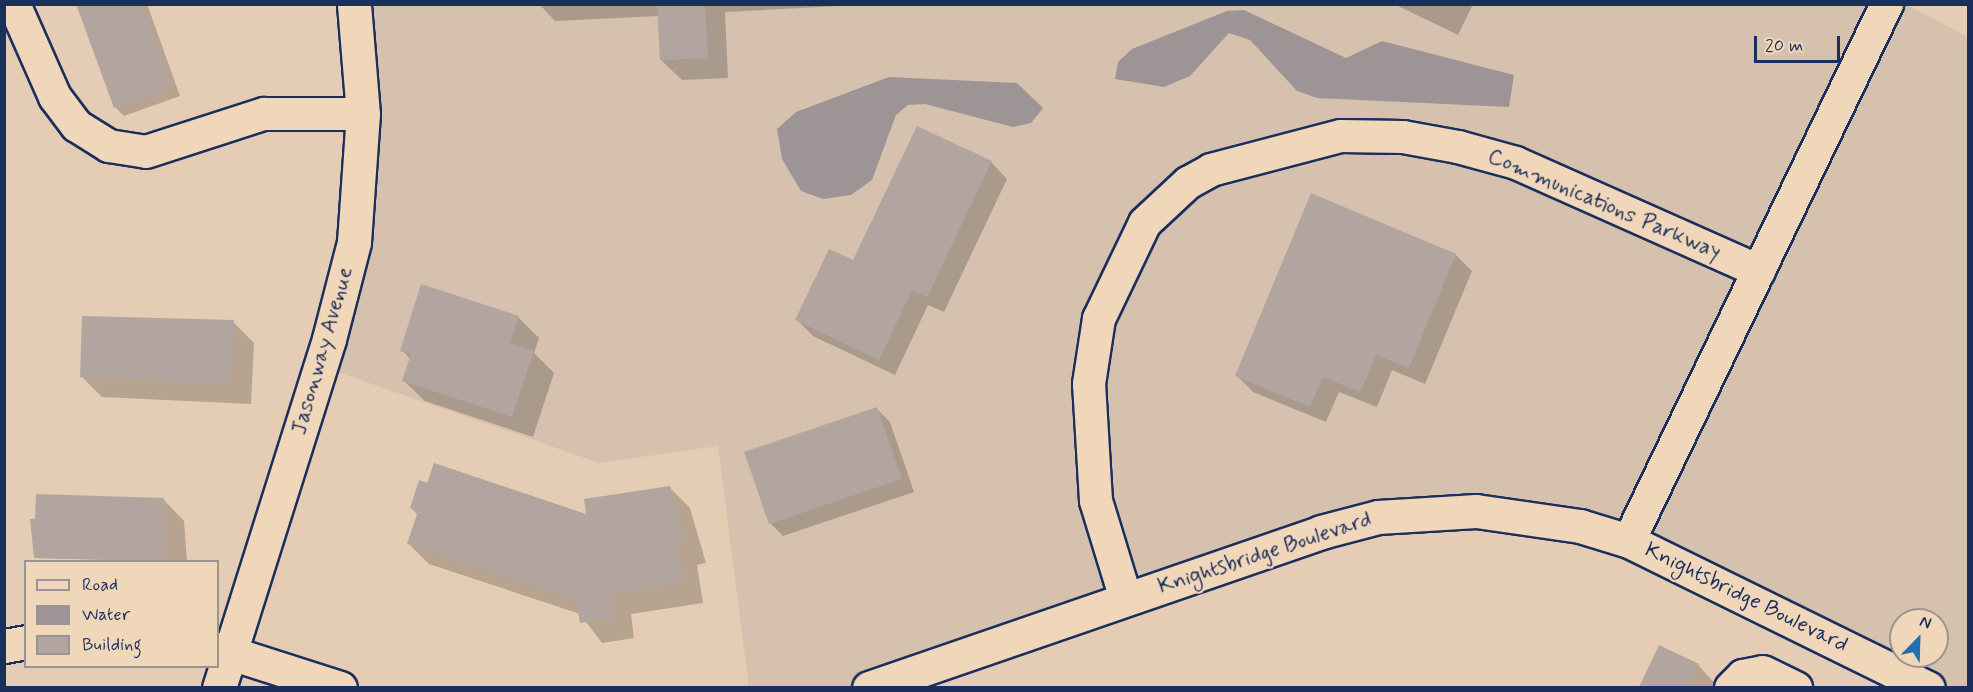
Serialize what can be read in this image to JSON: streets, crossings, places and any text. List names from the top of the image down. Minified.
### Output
{"streets":{"street":["Communications Parkway","Jasonway Avenue","Knightsbridge Boulevard"]},"crossings":[["Communications Parkway","Knightsbridge Boulevard"]],"legend":["Road","Water","Building"],"scale_bar":"20 m","north":"top right"}
